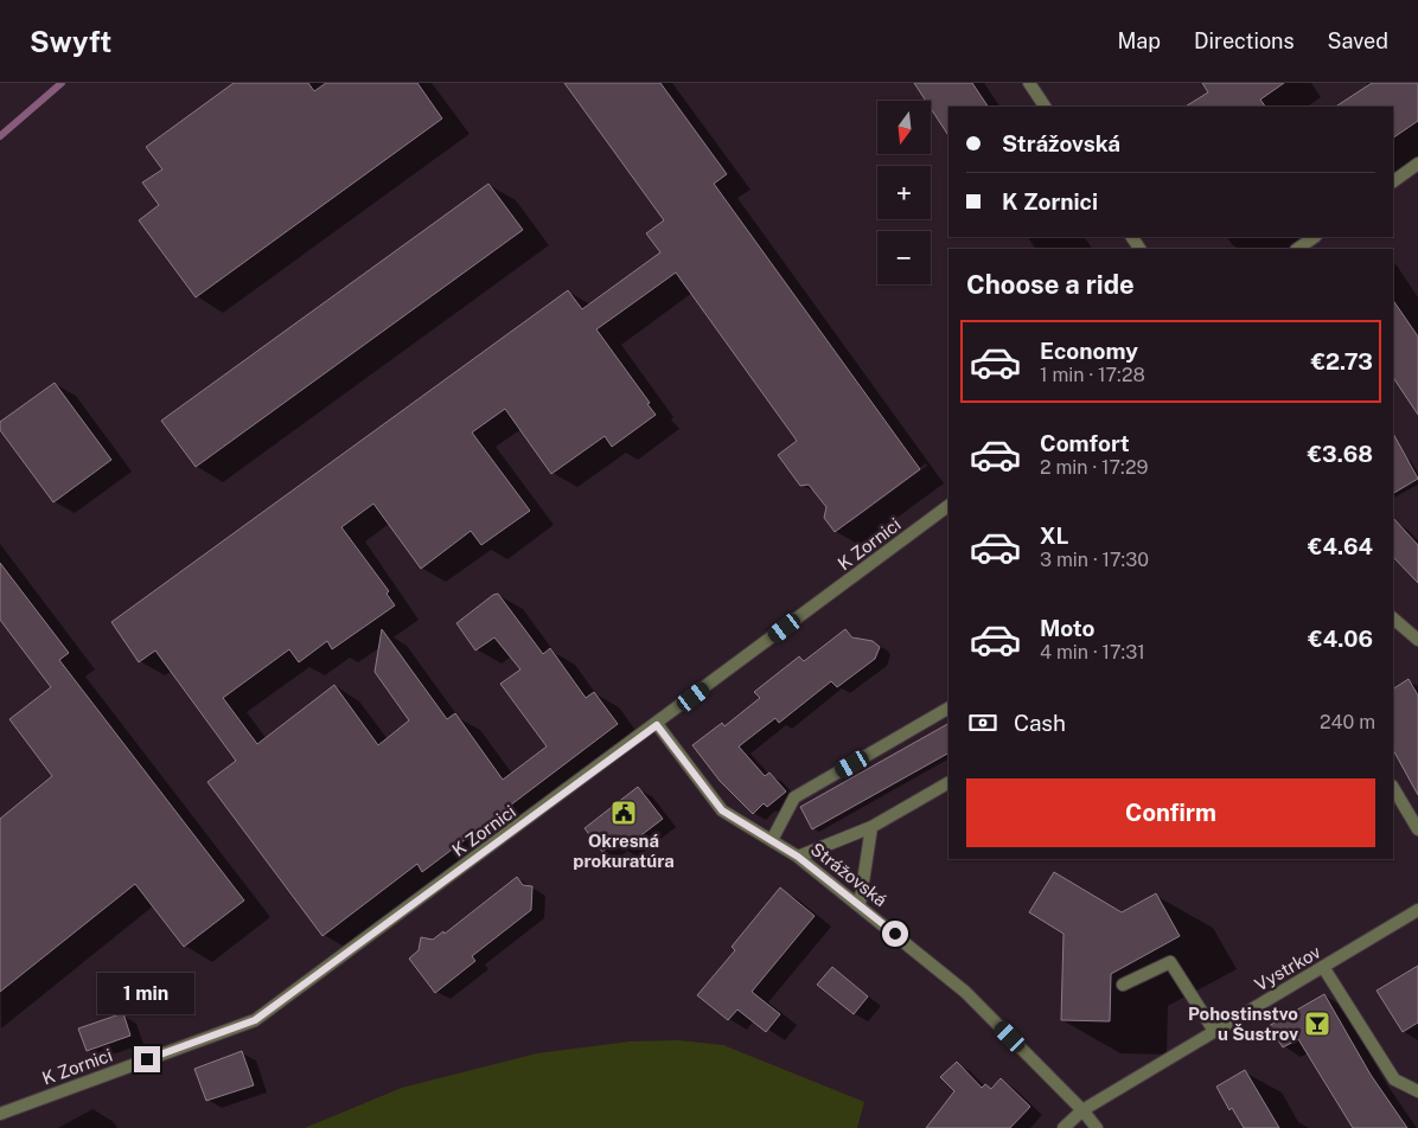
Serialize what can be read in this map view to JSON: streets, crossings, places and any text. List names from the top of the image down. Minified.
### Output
{"streets":{"street":["K Zornici","Strážovská","Vystrkov"]},"crossings":[["K Zornici","Strážovská"],["Strážovská","Vystrkov"]],"places":{"public building":["Okresná prokuratúra"],"bar":["Pohostinstvo u Šustrov"]},"north":"bottom","page":{"header":"Swyft","nav":["Map","Directions","Saved"],"map_buttons":["+","−"],"banner":["Strážovská","K Zornici"],"heading":"Choose a ride","list":[{"name":"Economy","note":"1 min · 17:28","value":"€2.73"},{"name":"Comfort","note":"2 min · 17:29","value":"€3.68"},{"name":"XL","note":"3 min · 17:30","value":"€4.64"},{"name":"Moto","note":"4 min · 17:31","value":"€4.06"}],"pay":["Cash","240 m"],"buttons":"Confirm","bubble":"1 min"}}
